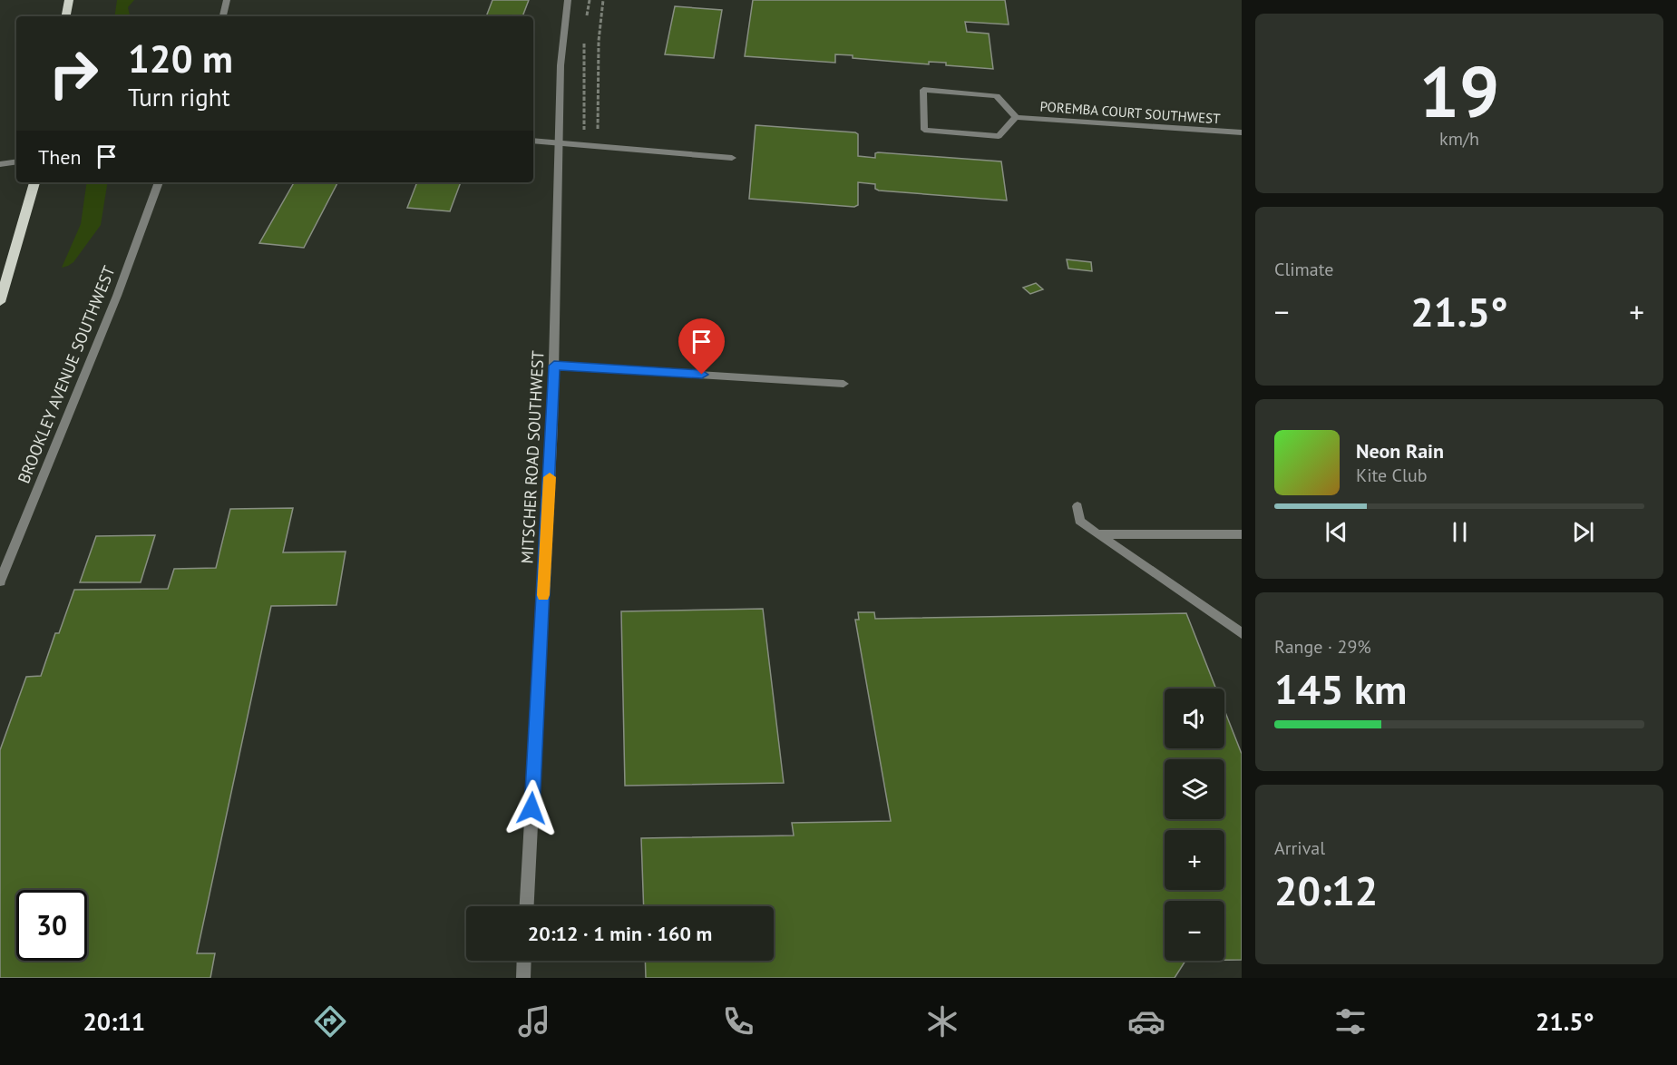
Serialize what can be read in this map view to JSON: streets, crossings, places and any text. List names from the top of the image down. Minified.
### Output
{"streets":{"street":["POREMBA COURT SOUTHWEST","BROOKLEY AVENUE SOUTHWEST","MITSCHER ROAD SOUTHWEST"]},"page":{"tile":[["19","km/h"],"Climate",["Range · 29%","145 km"],["Arrival","20:12"]],"turn":["120 m","Turn right"],"then":"Then","heat":["−","21.5°","+"],"song":["Neon Rain","Kite Club"],"map_buttons":["+","−"],"limit":"30","trip":"20:12 · 1 min · 160 m","tabs":["20:11","21.5°"]}}
